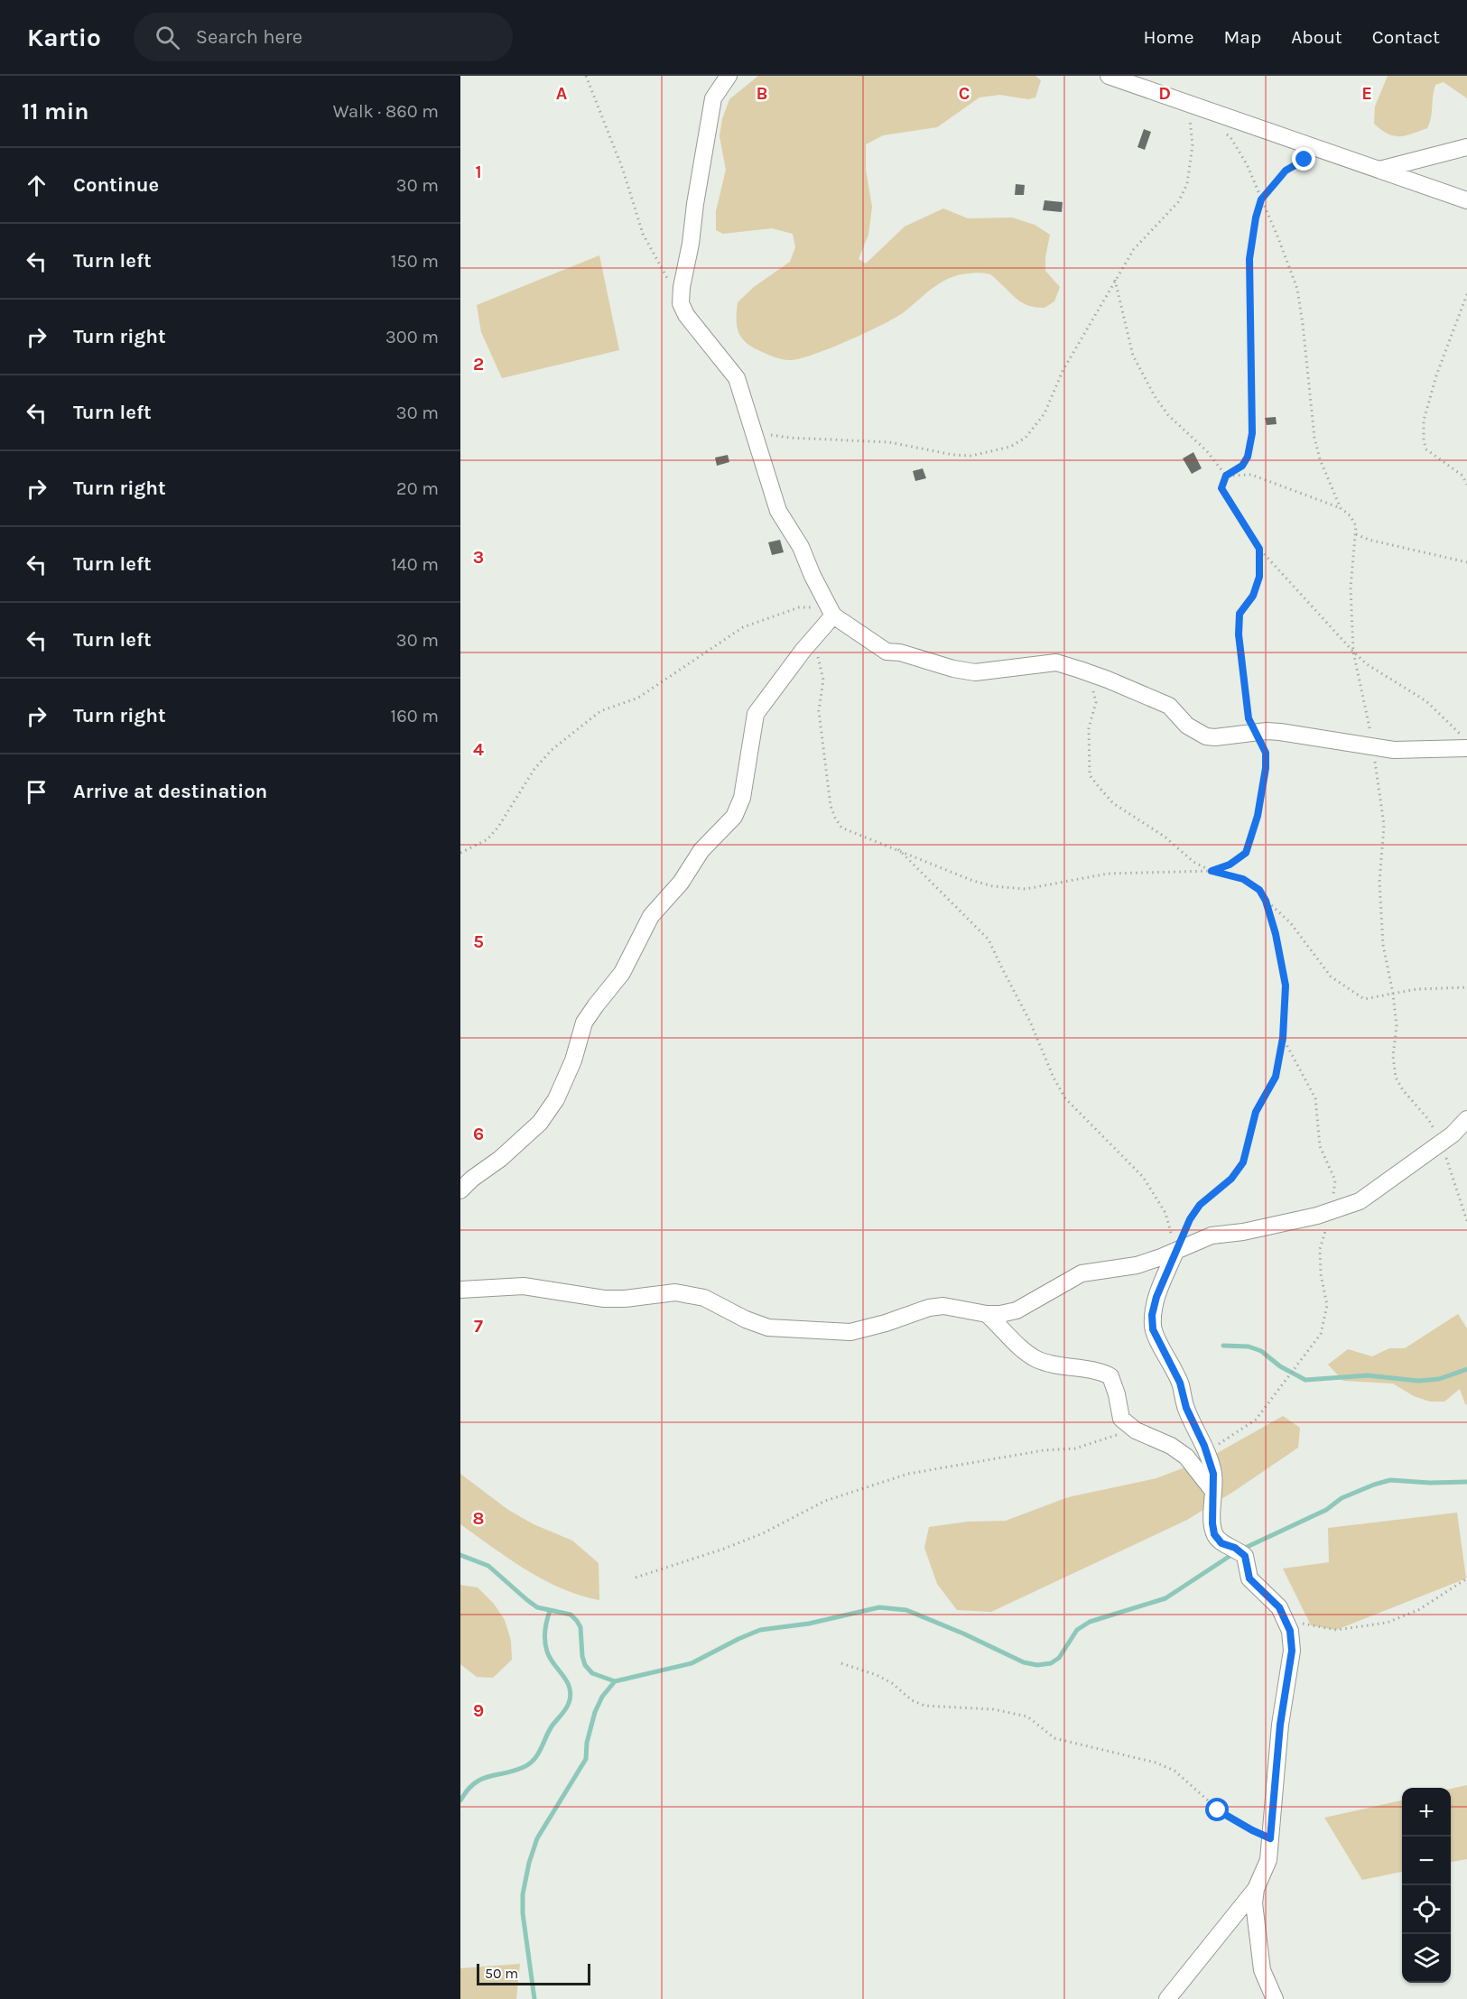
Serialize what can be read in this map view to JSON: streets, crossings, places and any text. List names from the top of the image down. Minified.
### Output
{"scale_bar":"50 m","page":{"header":"Kartio","search":"Search here","nav":["Home","Map","About","Contact"],"heading":["11 min","Walk · 860 m"],"list":[["Continue","30 m"],["Turn left","150 m"],["Turn right","300 m"],["Turn left","30 m"],["Turn right","20 m"],["Turn left","140 m"],["Turn left","30 m"],["Turn right","160 m"],"Arrive at destination"],"map_buttons":["+","−"],"scale":"50 m"},"grid":{"columns":["A","B","C","D","E"],"rows":["1","2","3","4","5","6","7","8","9"]}}
